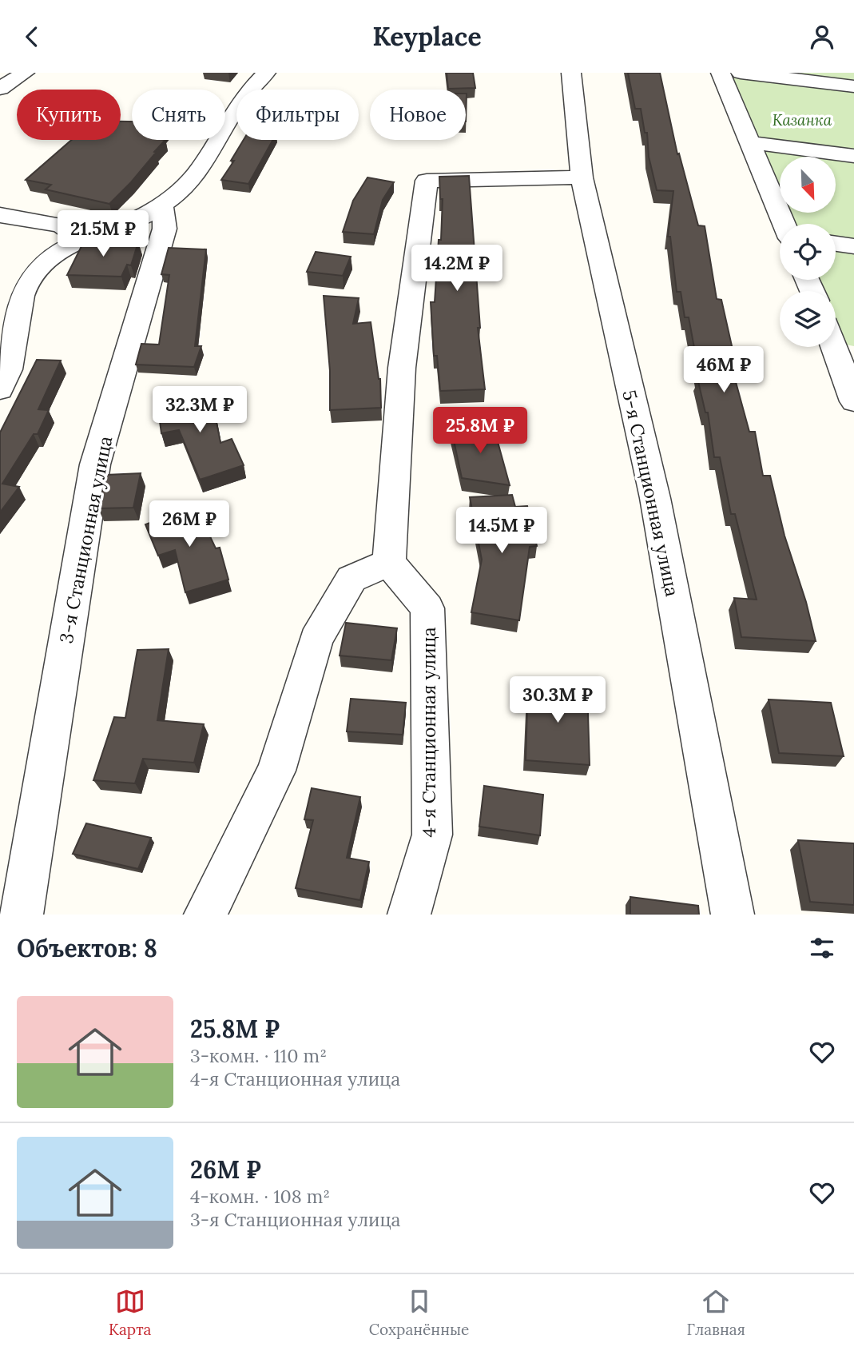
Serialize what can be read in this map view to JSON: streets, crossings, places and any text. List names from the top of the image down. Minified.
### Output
{"streets":{"street":["5-я Станционная улица","3-я Станционная улица","4-я Станционная улица"]},"parks":["Казанка"],"north":"bottom right","page":{"header":"Keyplace","chip":["Купить","Снять","Фильтры","Новое"],"price":["21.5M ₽","14.2M ₽","46M ₽","32.3M ₽","25.8M ₽","26M ₽","14.5M ₽","30.3M ₽"],"heading":"Объектов: 8","list":[{"name":"25.8M ₽","note":"3-комн. · 110 m² · 4-я Станционная улица"},{"name":"26M ₽","note":"4-комн. · 108 m² · 3-я Станционная улица"}],"tabs":["Карта","Сохранённые","Главная"]}}
